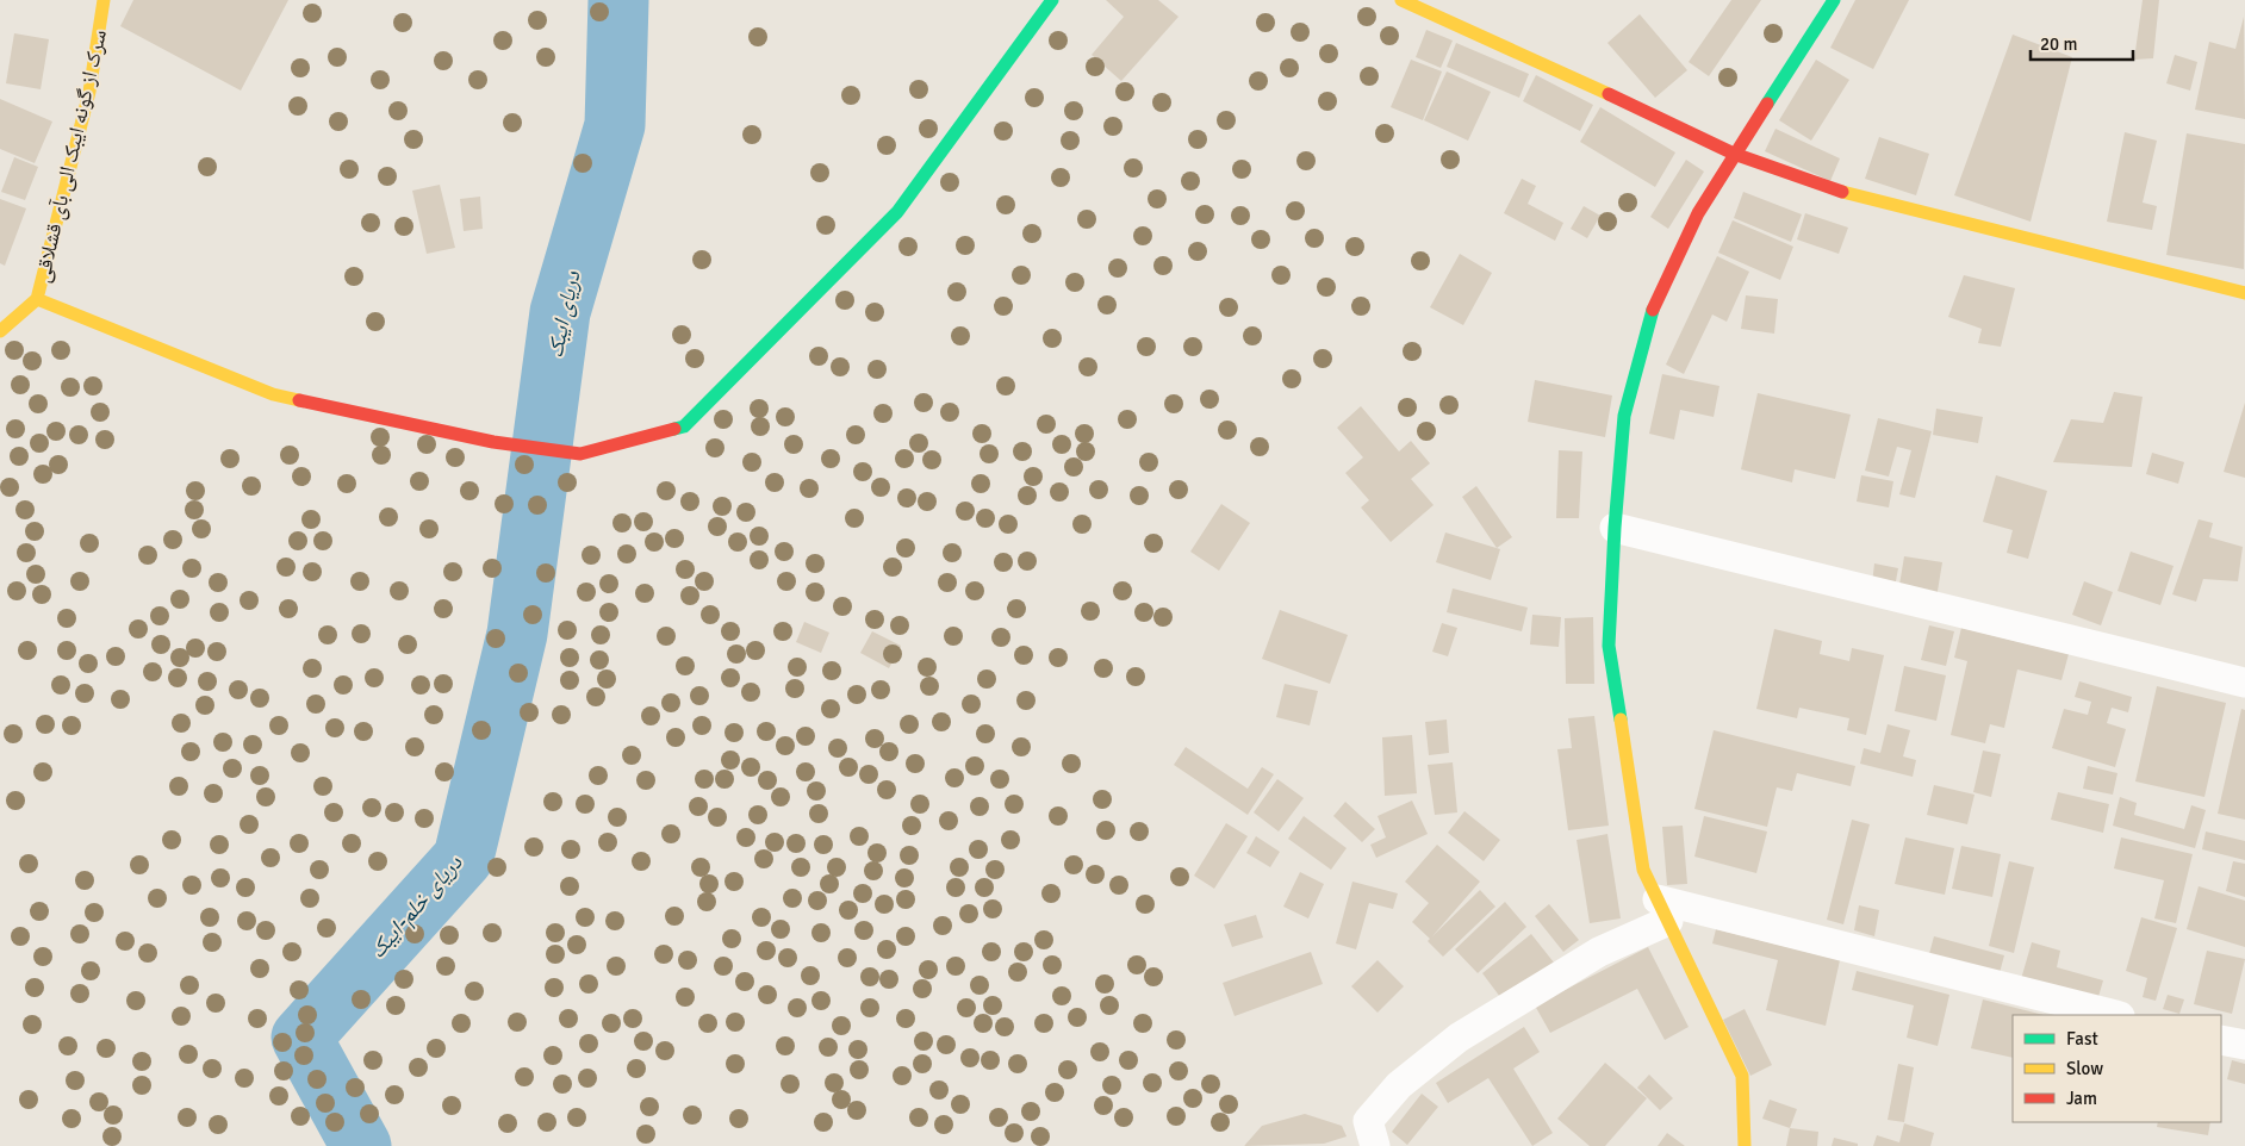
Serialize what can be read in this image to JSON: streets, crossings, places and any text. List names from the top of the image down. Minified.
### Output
{"streets":{"street":["سرک از گونه ایبک الی بآی قشلاقی"]},"water":["دریای ایبک","دریای خلم-ایبک"],"legend":["Fast","Slow","Jam"],"scale_bar":"20 m"}
